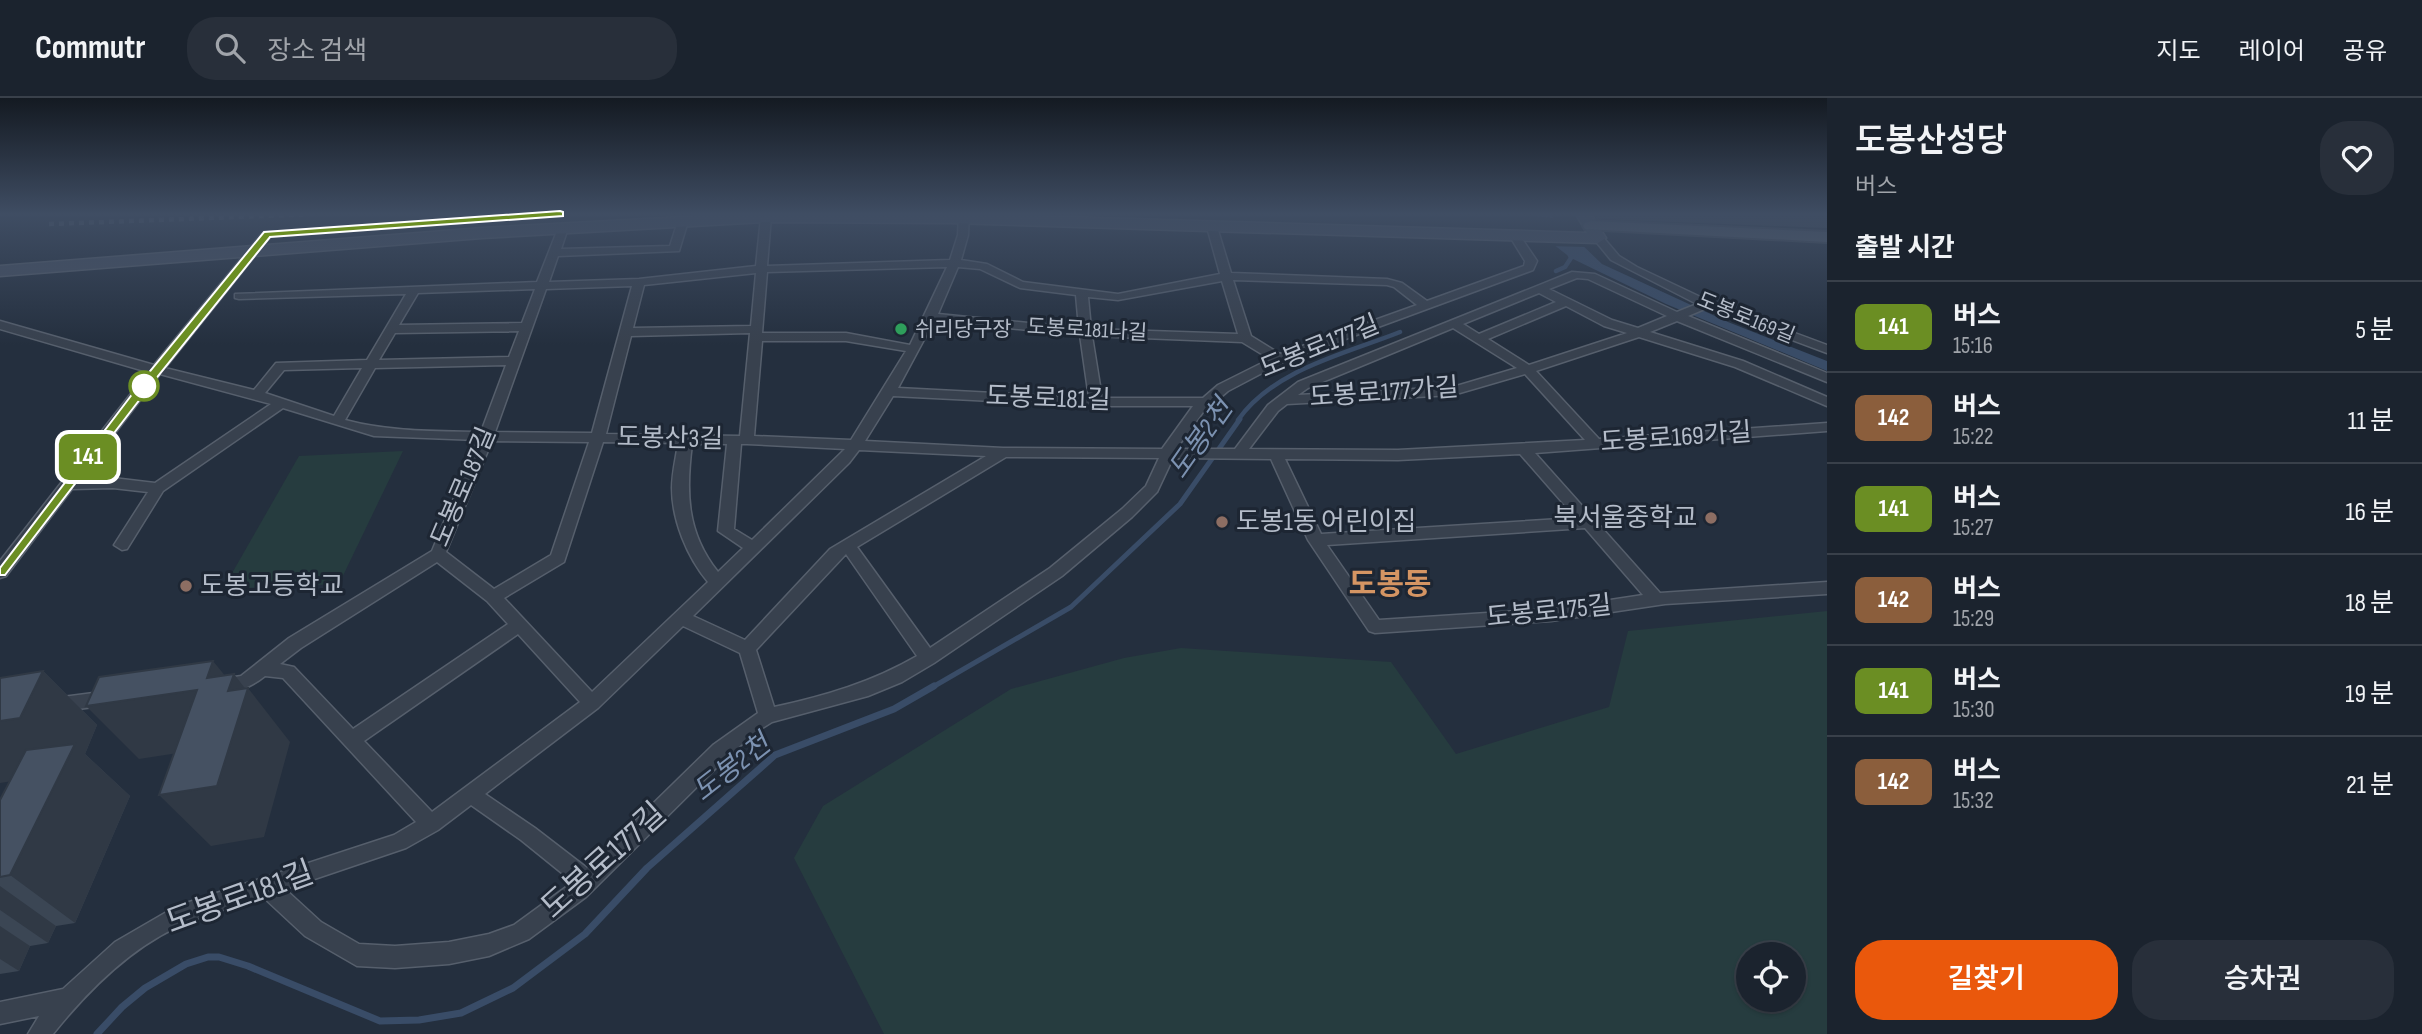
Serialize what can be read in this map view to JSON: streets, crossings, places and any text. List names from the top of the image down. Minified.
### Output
{"streets":{"street":["도봉로169길","도봉로181나길","도봉로177길","도봉로177가길","도봉로181길","도봉로169가길","도봉산3길","도봉로187길","도봉로175길"]},"crossings":[["도봉로169길","도봉로177가길"],["도봉로181나길","도봉로181길"],["도봉로177길","도봉로177가길"],["도봉로177길","도봉로181길"],["도봉로177길","도봉로169가길"],["도봉로177길","도봉산3길"],["도봉로177가길","도봉로169가길"],["도봉로181길","도봉산3길"],["도봉로169가길","도봉산3길"],["도봉로169가길","도봉로175길"],["도봉산3길","도봉로187길"]],"districts":["도봉동"],"water":["도봉2천"],"places":["쉬리당구장","북서울중학교","도봉1동 어린이집","도봉고등학교"],"lines":["bus line 141"],"page":{"header":"Commutr","search":"장소 검색","nav":["지도","레이어","공유"],"on_map":"141","heading":[["도봉산성당","버스"],"출발 시간"],"list":[{"mark":"141","name":"버스","note":"15:16","value":"5 분"},{"mark":"142","name":"버스","note":"15:22","value":"11 분"},{"mark":"141","name":"버스","note":"15:27","value":"16 분"},{"mark":"142","name":"버스","note":"15:29","value":"18 분"},{"mark":"141","name":"버스","note":"15:30","value":"19 분"},{"mark":"142","name":"버스","note":"15:32","value":"21 분"}],"buttons":["길찾기","승차권"]}}
